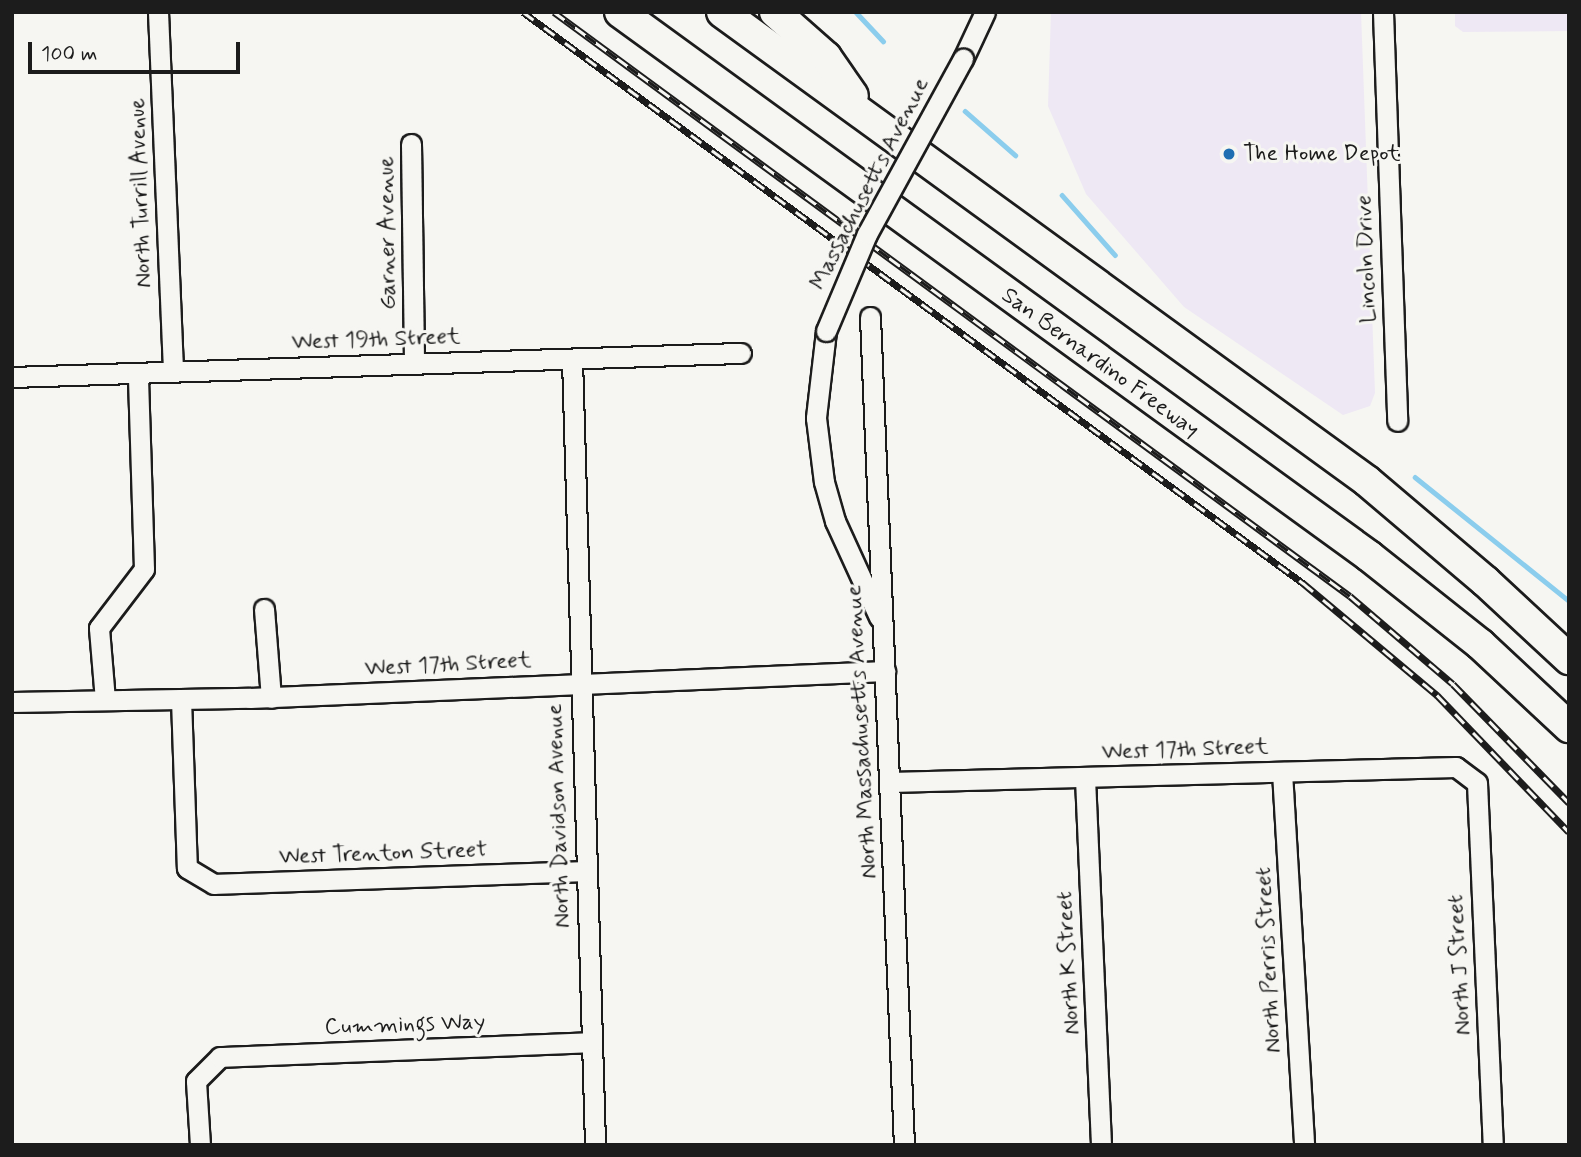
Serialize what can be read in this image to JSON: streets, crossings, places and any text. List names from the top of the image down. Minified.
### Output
{"streets":{"highway":["San Bernardino Freeway"],"street":["Massachusetts Avenue","North Turrill Avenue","Garner Avenue","Lincoln Drive","West 19th Street","West 17th Street","North Massachusetts Avenue","North Davidson Avenue","West Trenton Street","North Perris Street","North K Street","North J Street","Cummings Way"]},"crossings":[["Massachusetts Avenue","North Massachusetts Avenue"],["North Turrill Avenue","West 19th Street"],["Garner Avenue","West 19th Street"],["West 19th Street","North Davidson Avenue"],["West 17th Street","North Massachusetts Avenue"],["West 17th Street","North Davidson Avenue"],["West 17th Street","West Trenton Street"],["West 17th Street","North Perris Street"],["West 17th Street","North K Street"],["West 17th Street","North J Street"],["North Davidson Avenue","West Trenton Street"],["North Davidson Avenue","Cummings Way"]],"places":["The Home Depot"],"scale_bar":"100 m"}
